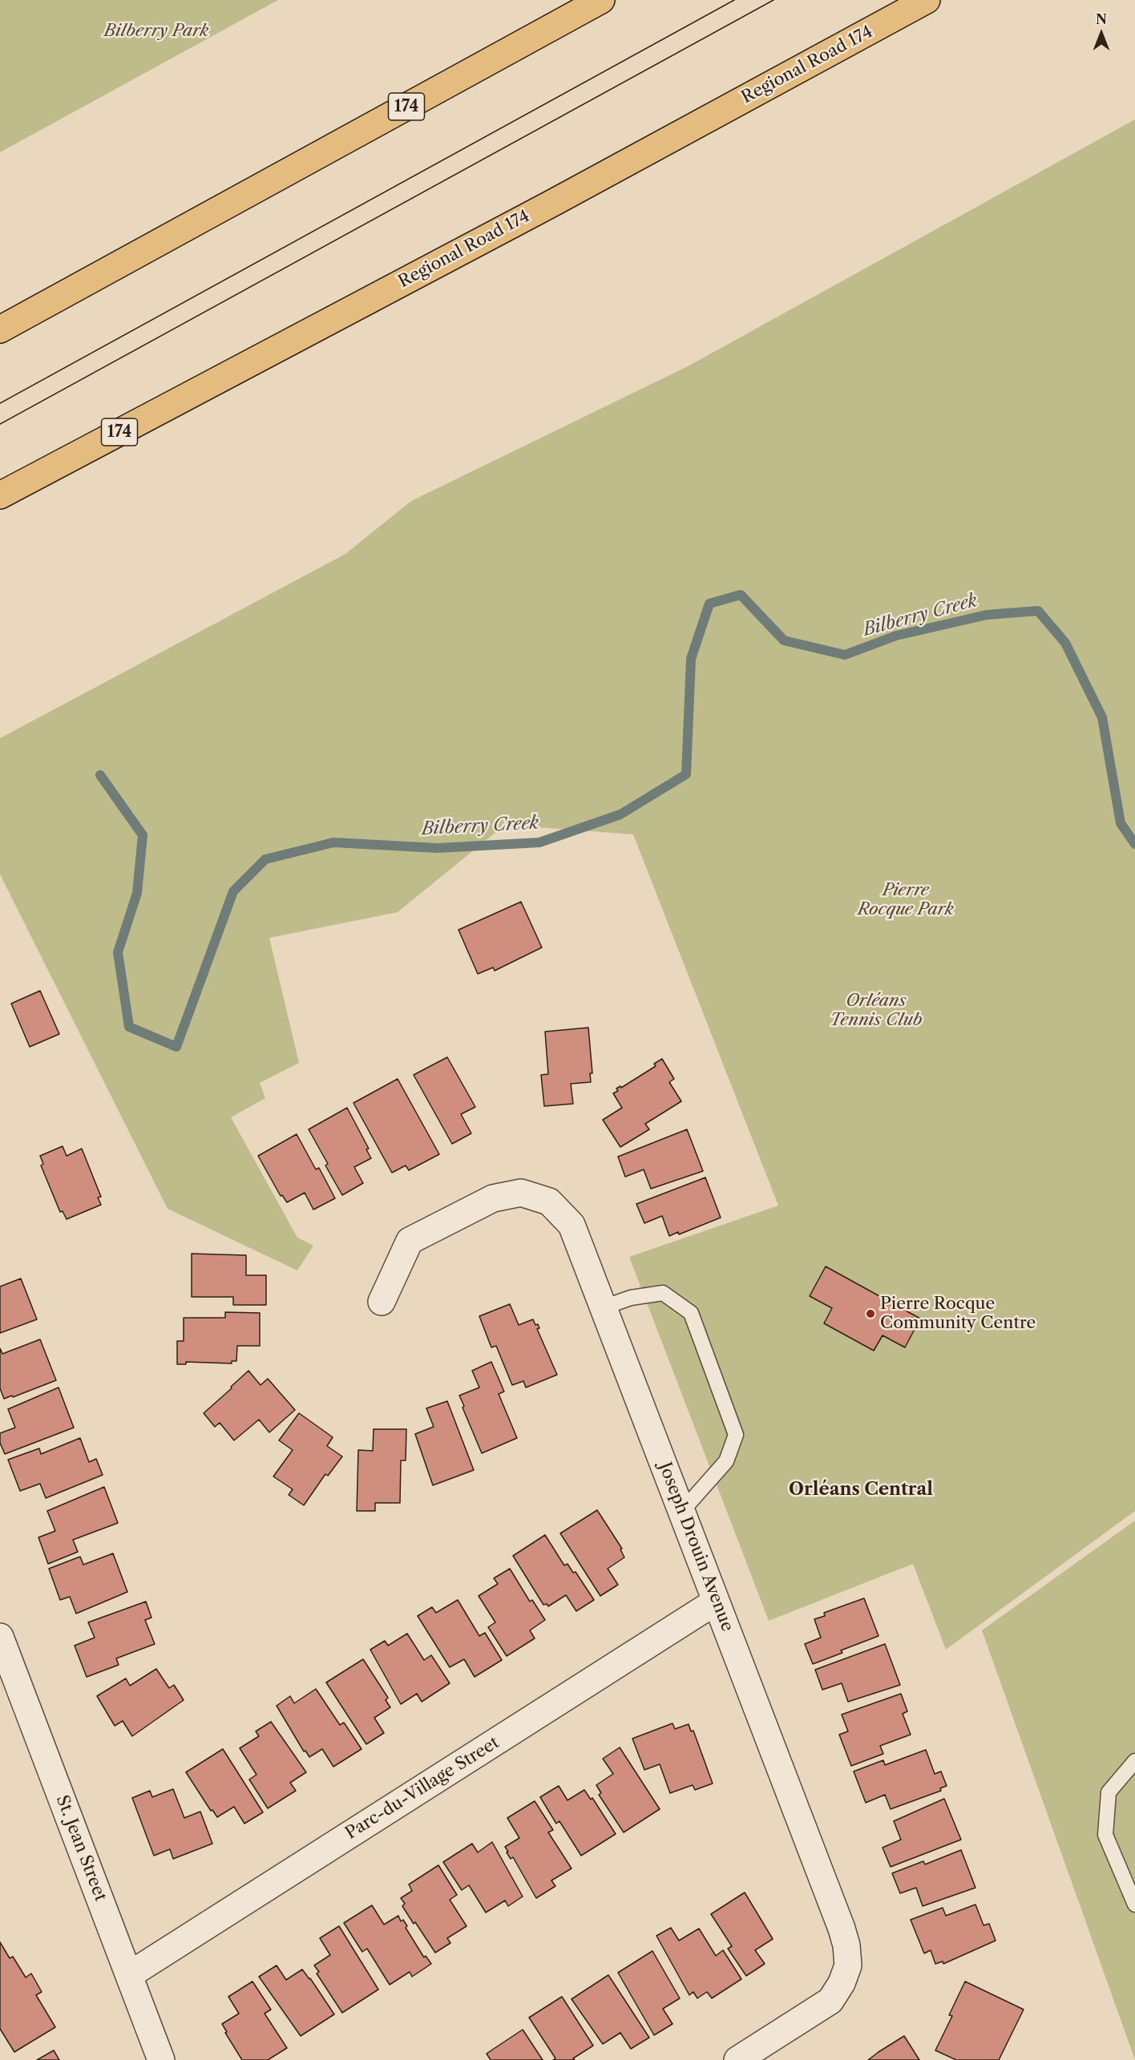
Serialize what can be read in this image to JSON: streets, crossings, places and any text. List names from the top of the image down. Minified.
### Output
{"streets":{"highway":["Regional Road 174","174"],"street":["Joseph Drouin Avenue","Parc-du-Village Street","St. Jean Street"]},"crossings":[["Joseph Drouin Avenue","Parc-du-Village Street"],["Parc-du-Village Street","St. Jean Street"]],"districts":["Orléans Central"],"water":["Bilberry Creek"],"parks":["Bilberry Park","Pierre Rocque Park","Orléans Tennis Club"],"places":["Pierre Rocque Community Centre"],"north":"top"}
